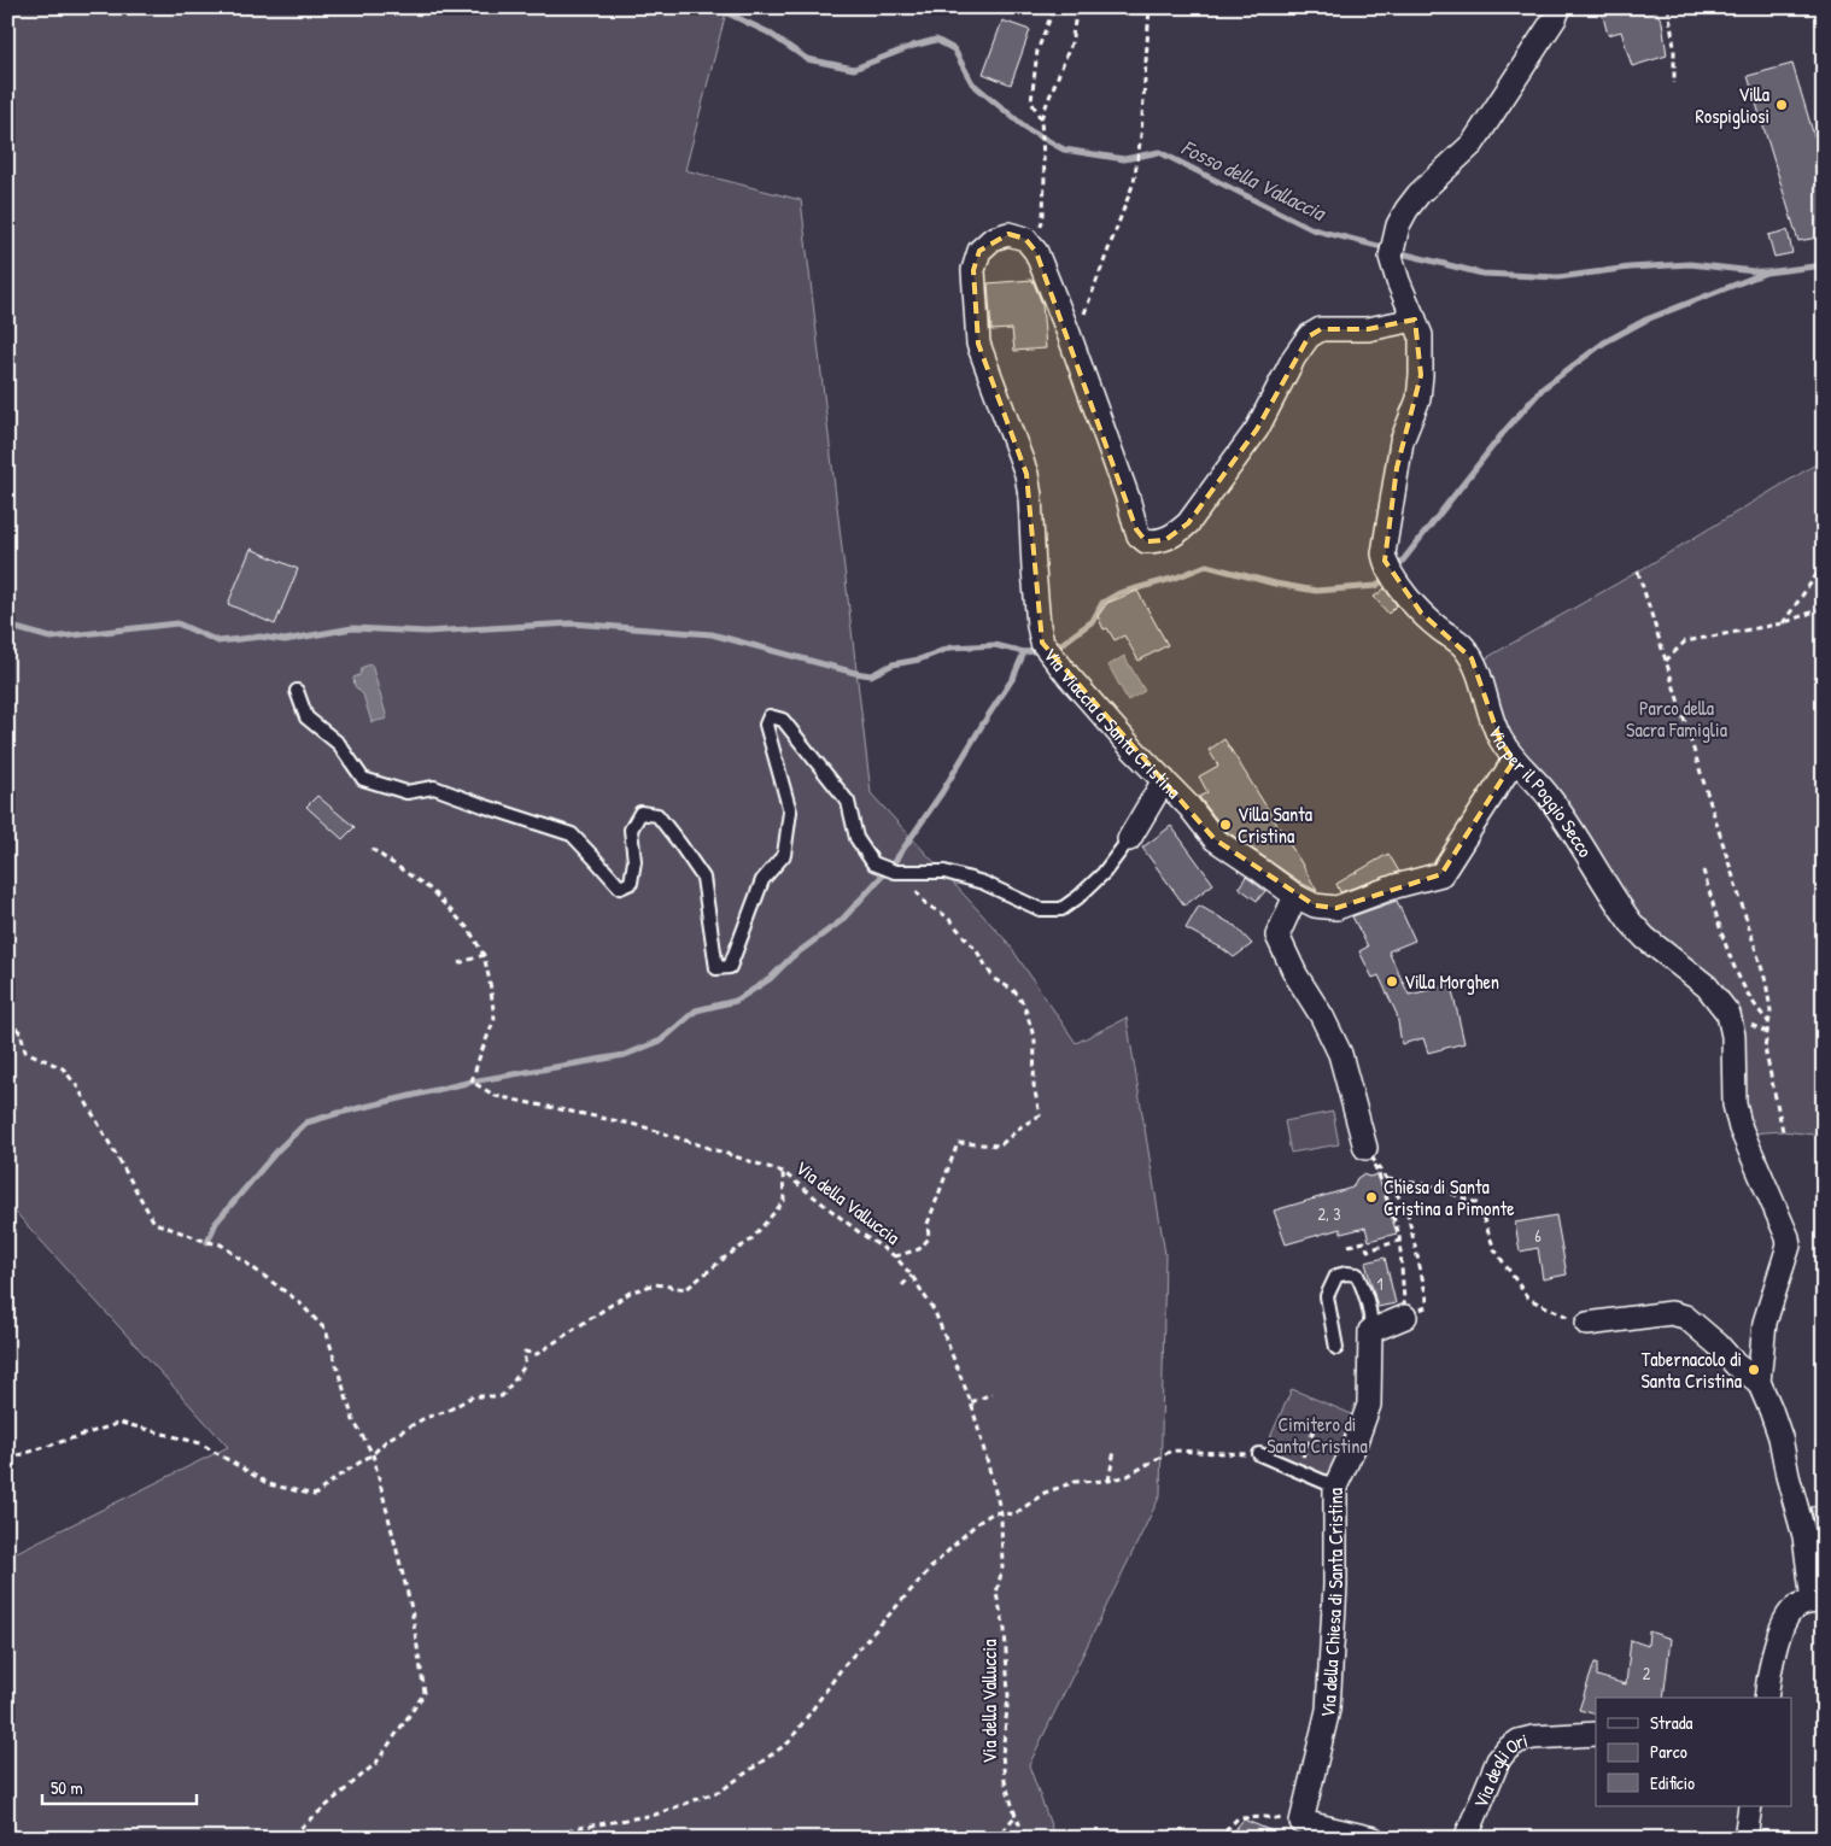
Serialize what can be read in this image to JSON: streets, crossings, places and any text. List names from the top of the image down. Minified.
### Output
{"streets":{"street":["Via Viaccia a Santa Cristina","Via per il Poggio Secco","Via della Chiesa di Santa Cristina","Via degli Ori"],"path":["Via della Valluccia"]},"crossings":[["Via Viaccia a Santa Cristina","Via per il Poggio Secco"]],"water":["Fosso della Vallaccia"],"parks":["Parco della Sacra Famiglia","Cimitero di Santa Cristina"],"places":["Villa Rospigliosi","Villa Santa Cristina","Villa Morghen","Chiesa di Santa Cristina a Pimonte","Tabernacolo di Santa Cristina"],"house_numbers":["2, 3","6","1","2"],"legend":["Strada","Parco","Edificio"],"scale_bar":"50 m"}
